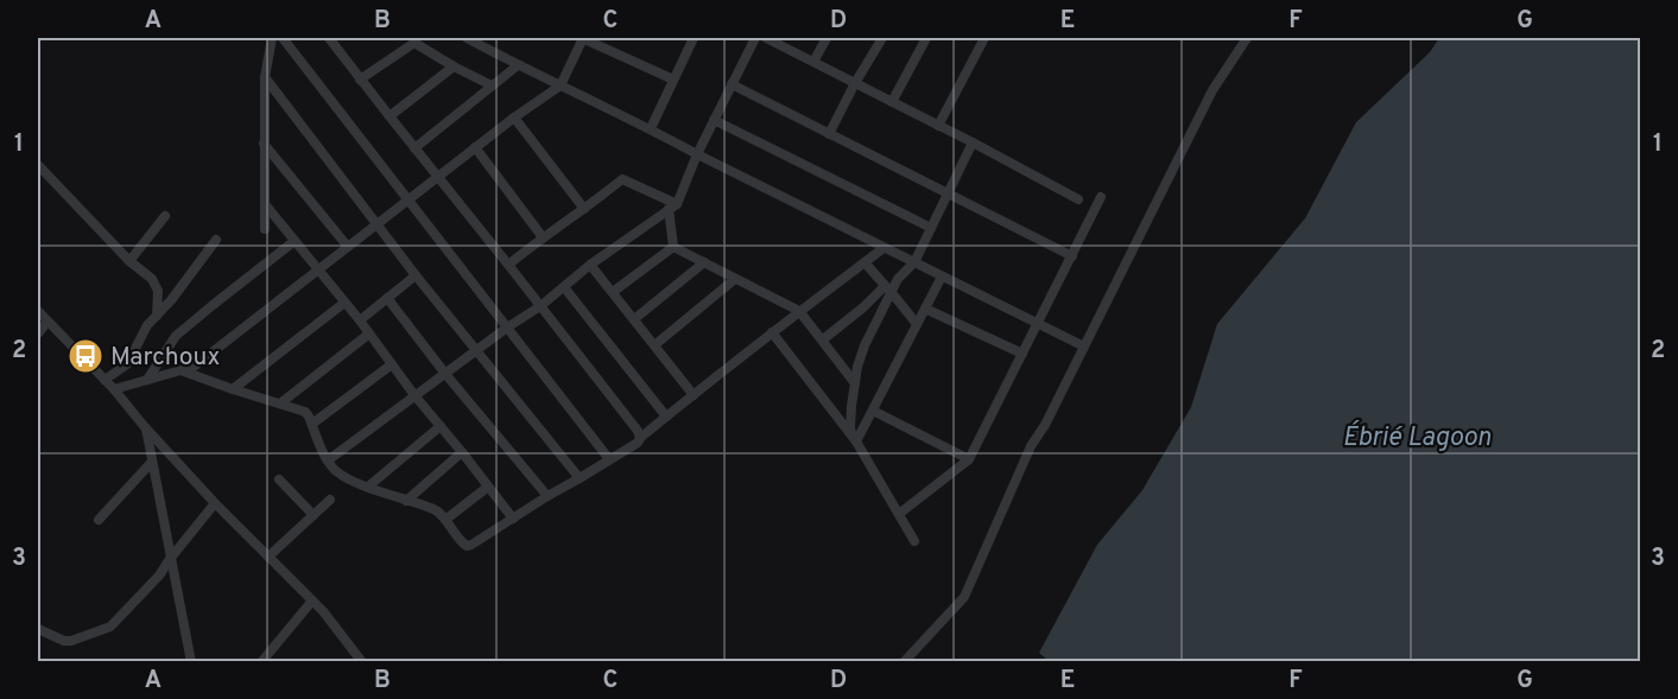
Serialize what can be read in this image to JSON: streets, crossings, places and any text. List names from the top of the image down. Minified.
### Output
{"water":["Ébrié Lagoon"],"places":{"bus stop":["Marchoux"]},"grid":{"columns":["A","B","C","D","E","F","G"],"rows":["1","2","3"]}}
